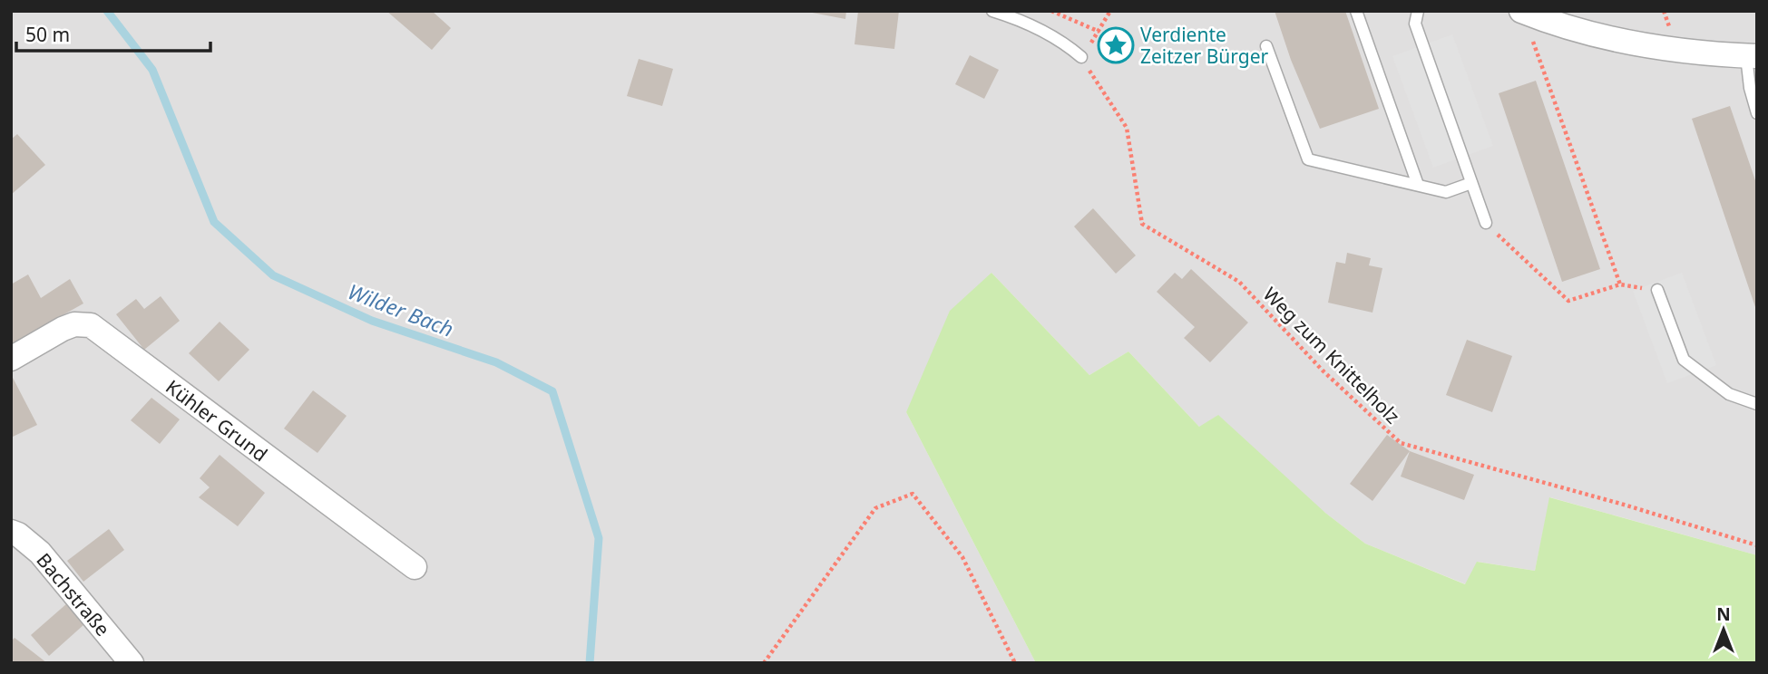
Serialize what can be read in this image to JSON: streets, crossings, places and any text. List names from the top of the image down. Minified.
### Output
{"streets":{"street":["Kühler Grund","Bachstraße"],"path":["Weg zum Knittelholz"]},"water":["Wilder Bach"],"places":{"place":["Verdiente Zeitzer Bürger"]},"scale_bar":"50 m","north":"top"}
